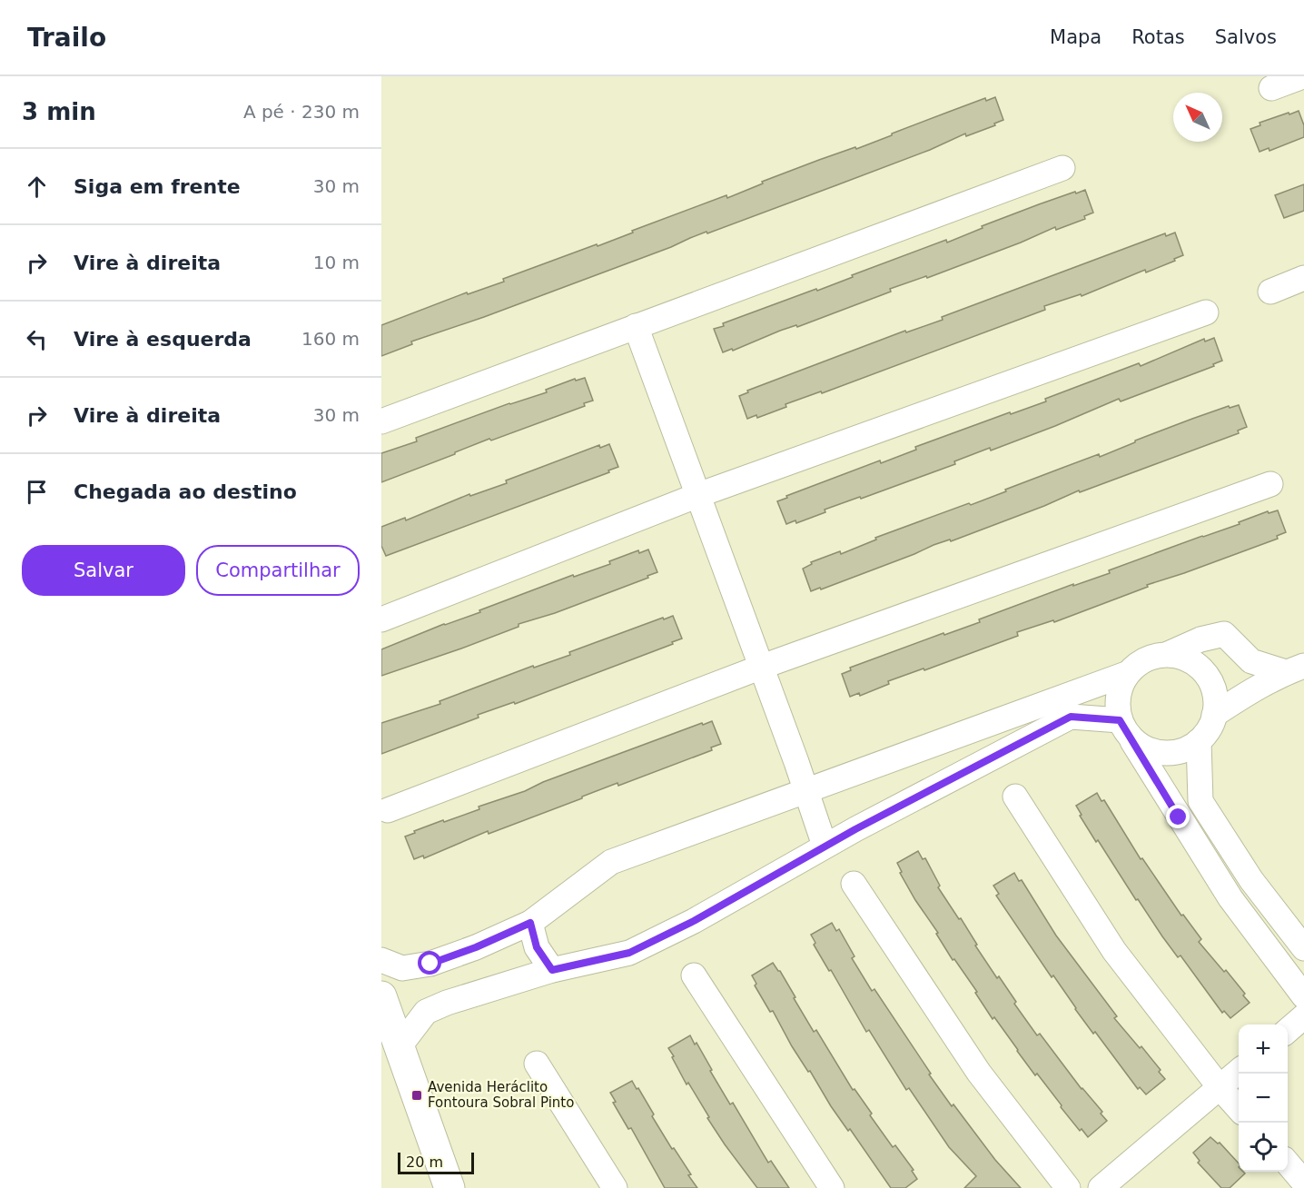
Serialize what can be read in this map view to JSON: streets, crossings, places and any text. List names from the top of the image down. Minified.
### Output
{"places":{"transit":["Avenida Heráclito Fontoura Sobral Pinto"]},"scale_bar":"20 m","north":"top left","page":{"header":"Trailo","nav":["Mapa","Rotas","Salvos"],"heading":["3 min","A pé · 230 m"],"list":[["Siga em frente","30 m"],["Vire à direita","10 m"],["Vire à esquerda","160 m"],["Vire à direita","30 m"],"Chegada ao destino"],"buttons":["Salvar","Compartilhar"],"map_buttons":["+","−"],"scale":"20 m"}}
